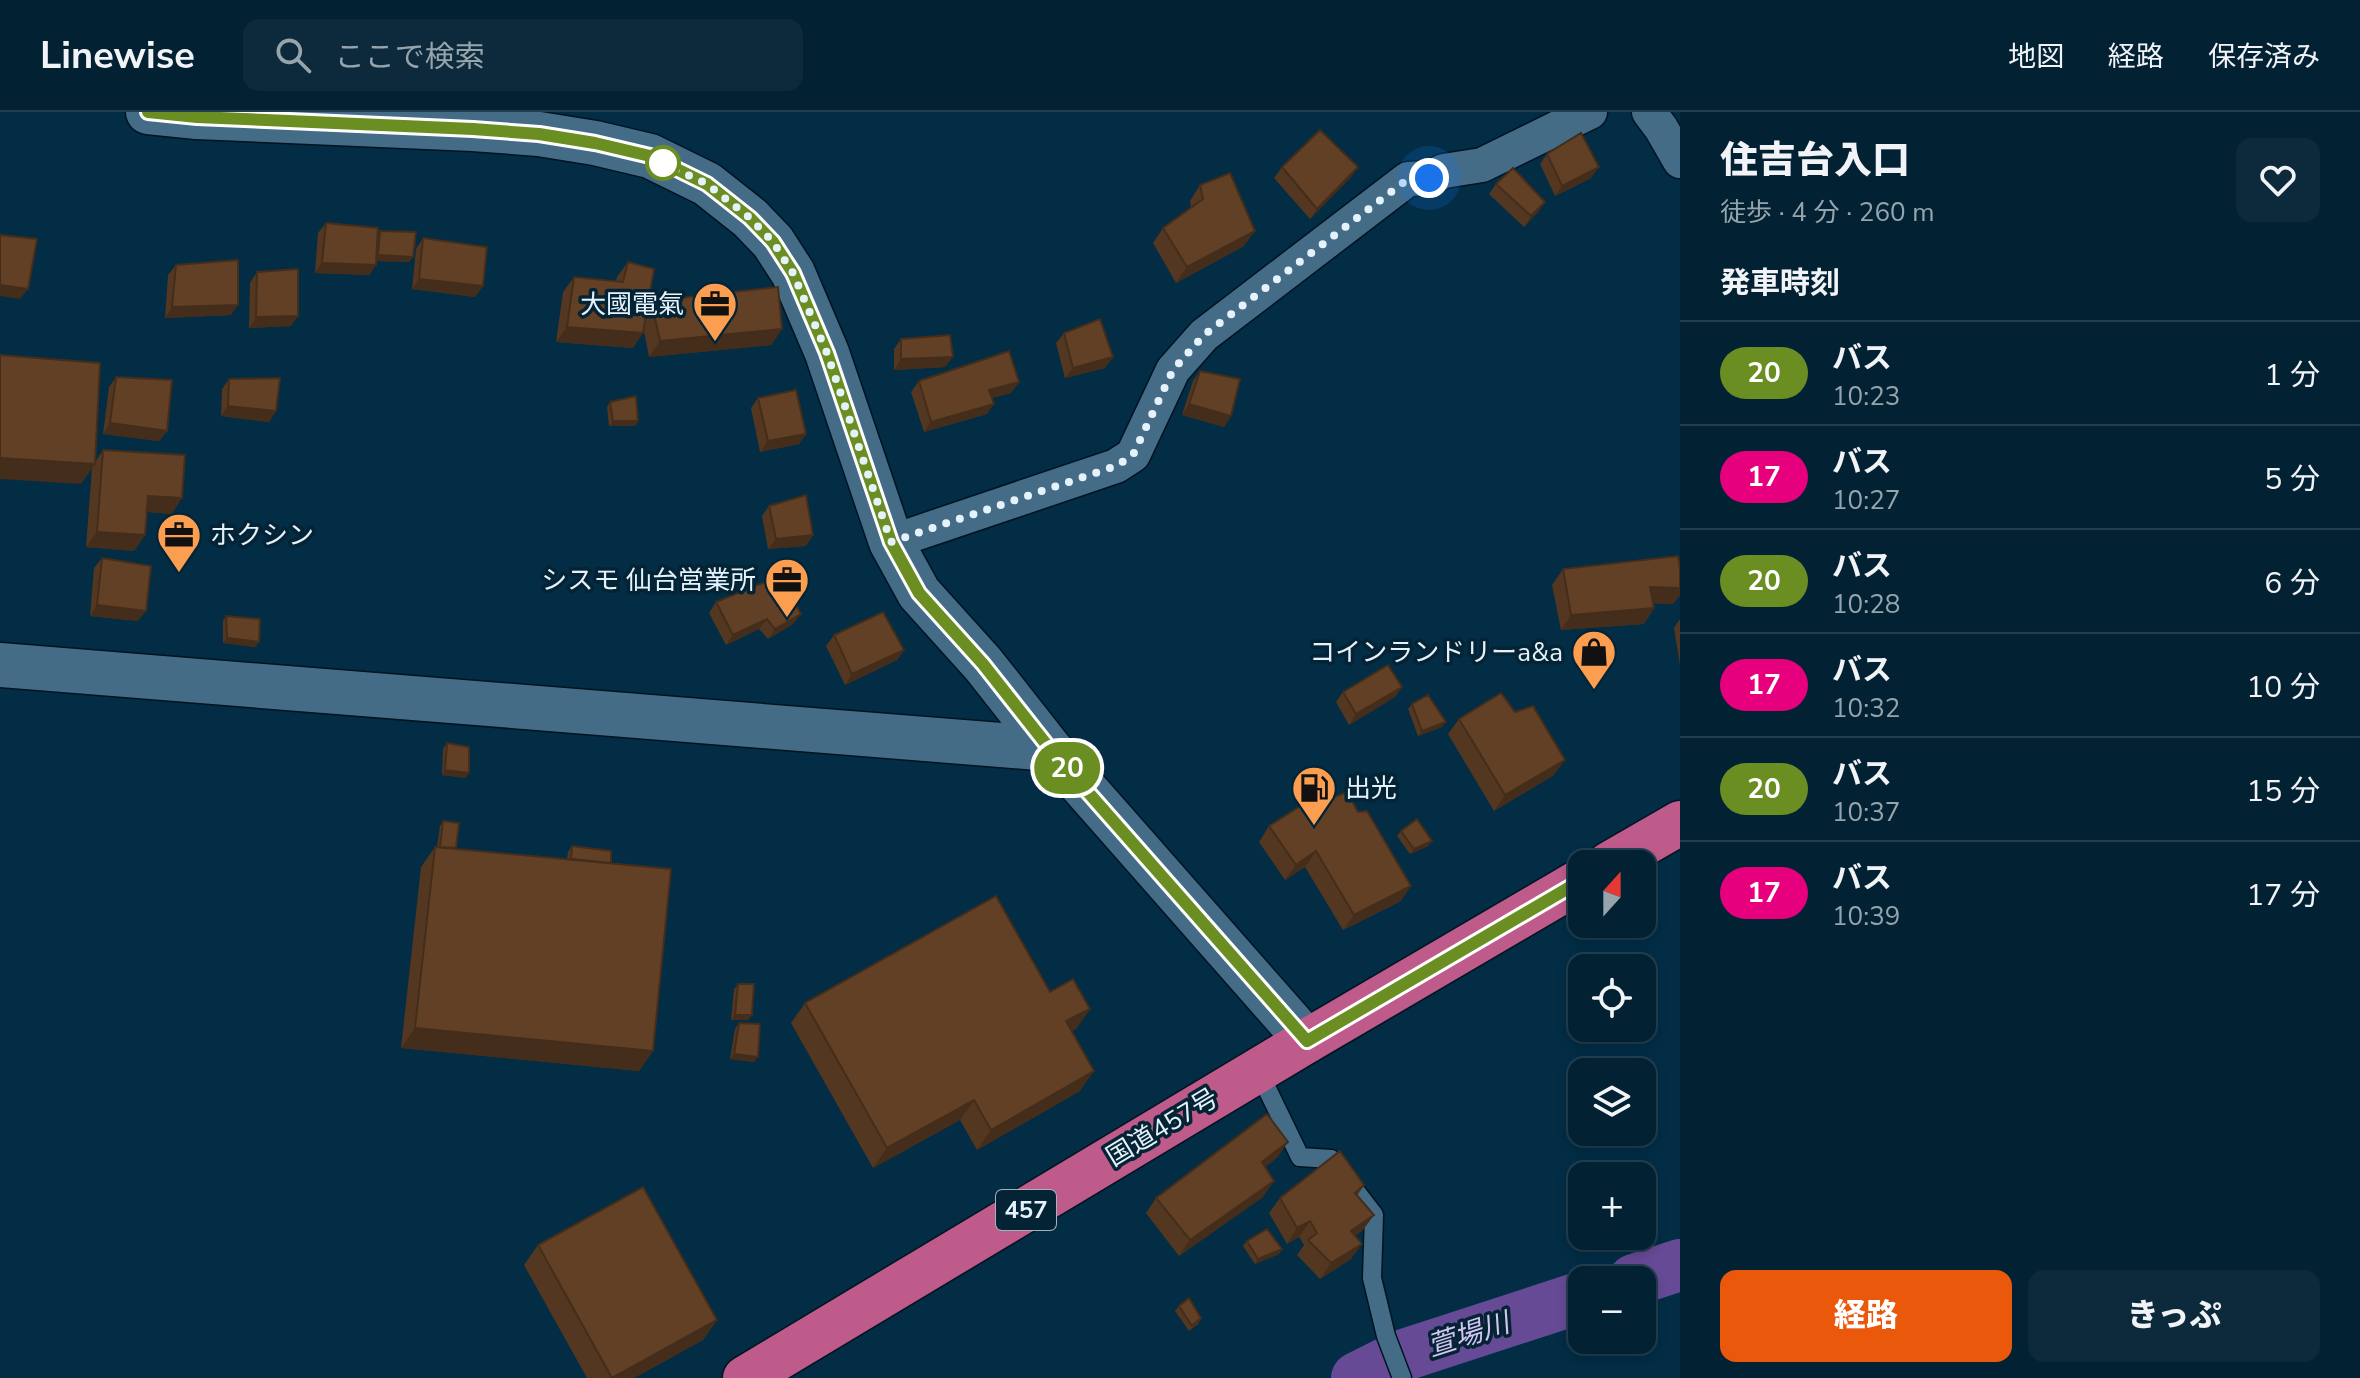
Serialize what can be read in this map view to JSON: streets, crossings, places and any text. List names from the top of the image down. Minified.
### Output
{"streets":{"highway":["国道457号","457"]},"water":["萱場川"],"places":{"office":["大國電氣","ホクシン","シスモ 仙台営業所"],"shop":["コインランドリーa&a"],"fuel station":["出光"]},"lines":["bus line 20"],"north":"top","page":{"header":"Linewise","search":"ここで検索","nav":["地図","経路","保存済み"],"on_map":"20","heading":[["住吉台入口","徒歩 · 4 分 · 260 m"],"発車時刻"],"list":[{"mark":"20","name":"バス","note":"10:23","value":"1 分"},{"mark":"17","name":"バス","note":"10:27","value":"5 分"},{"mark":"20","name":"バス","note":"10:28","value":"6 分"},{"mark":"17","name":"バス","note":"10:32","value":"10 分"},{"mark":"20","name":"バス","note":"10:37","value":"15 分"},{"mark":"17","name":"バス","note":"10:39","value":"17 分"}],"map_buttons":["+","−"],"buttons":["経路","きっぷ"]}}
